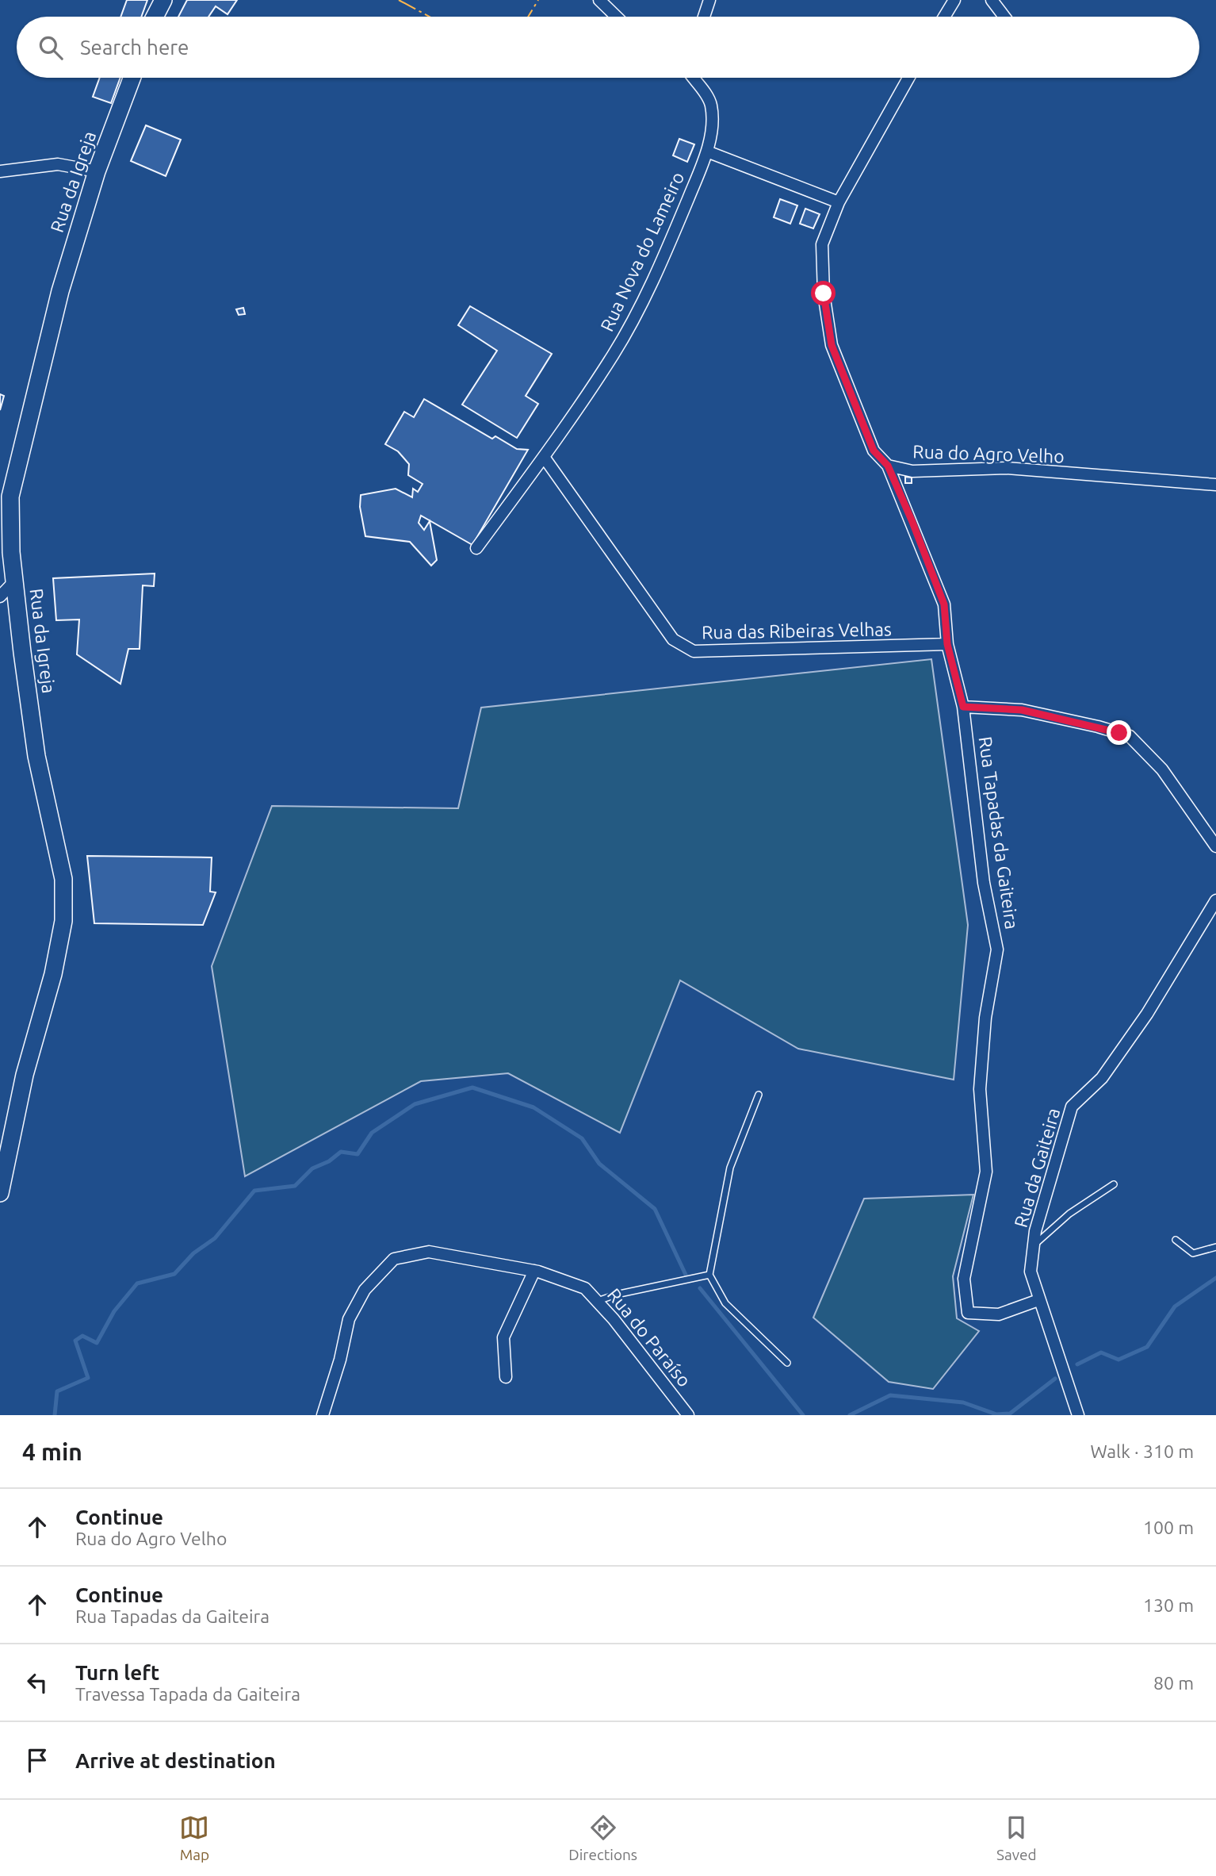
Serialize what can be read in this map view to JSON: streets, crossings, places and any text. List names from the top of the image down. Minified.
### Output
{"streets":{"main road":["Rua da Igreja"],"street":["Rua Nova do Lameiro","Rua do Agro Velho","Rua das Ribeiras Velhas","Rua Tapadas da Gaiteira","Rua da Gaiteira","Rua do Paraíso"]},"crossings":[["Rua Nova do Lameiro","Rua das Ribeiras Velhas"],["Rua do Agro Velho","Rua Tapadas da Gaiteira"],["Rua das Ribeiras Velhas","Rua Tapadas da Gaiteira"],["Rua Tapadas da Gaiteira","Rua da Gaiteira"]],"page":{"search":"Search here","heading":["4 min","Walk · 310 m"],"list":[["Continue","Rua do Agro Velho","100 m"],["Continue","Rua Tapadas da Gaiteira","130 m"],["Turn left","Travessa Tapada da Gaiteira","80 m"],"Arrive at destination"],"nav":["Map","Directions","Saved"]}}
